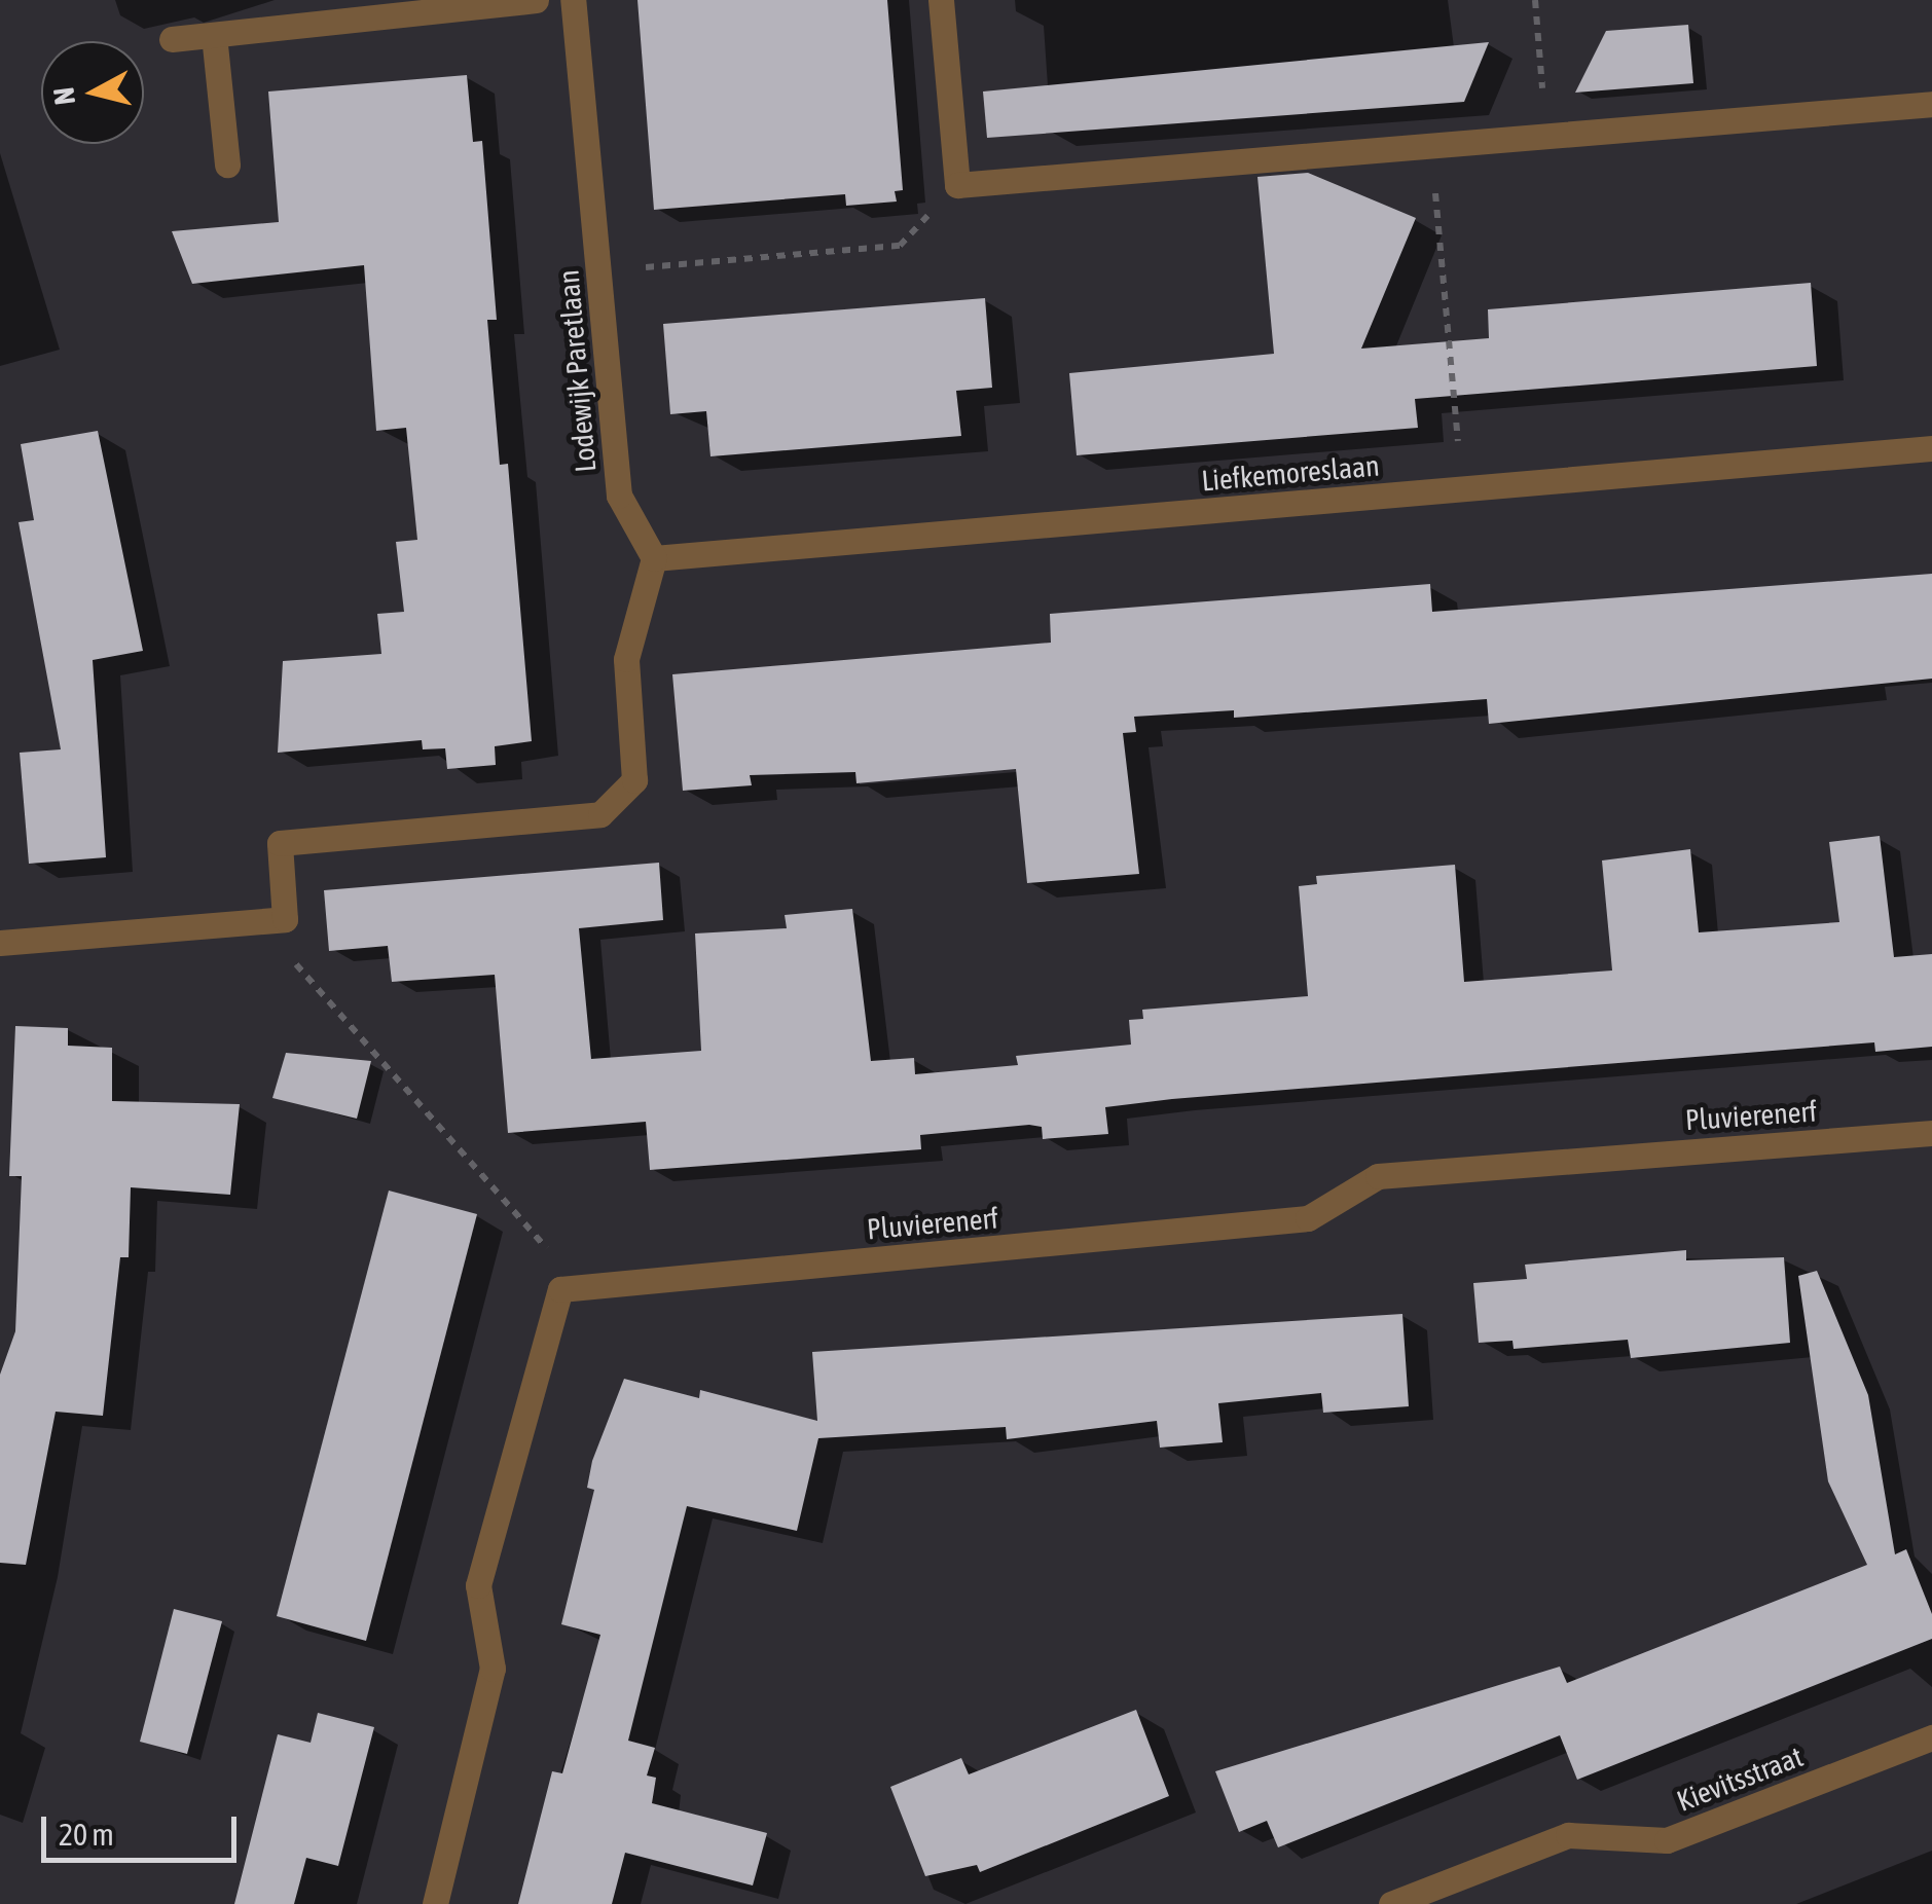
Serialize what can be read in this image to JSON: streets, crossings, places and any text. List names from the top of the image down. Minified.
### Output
{"streets":{"street":["Lodewijk Paretlaan","Liefkemoreslaan","Pluvierenerf","Kievitsstraat"]},"crossings":[["Lodewijk Paretlaan","Liefkemoreslaan"]],"scale_bar":"20 m","north":"left"}
